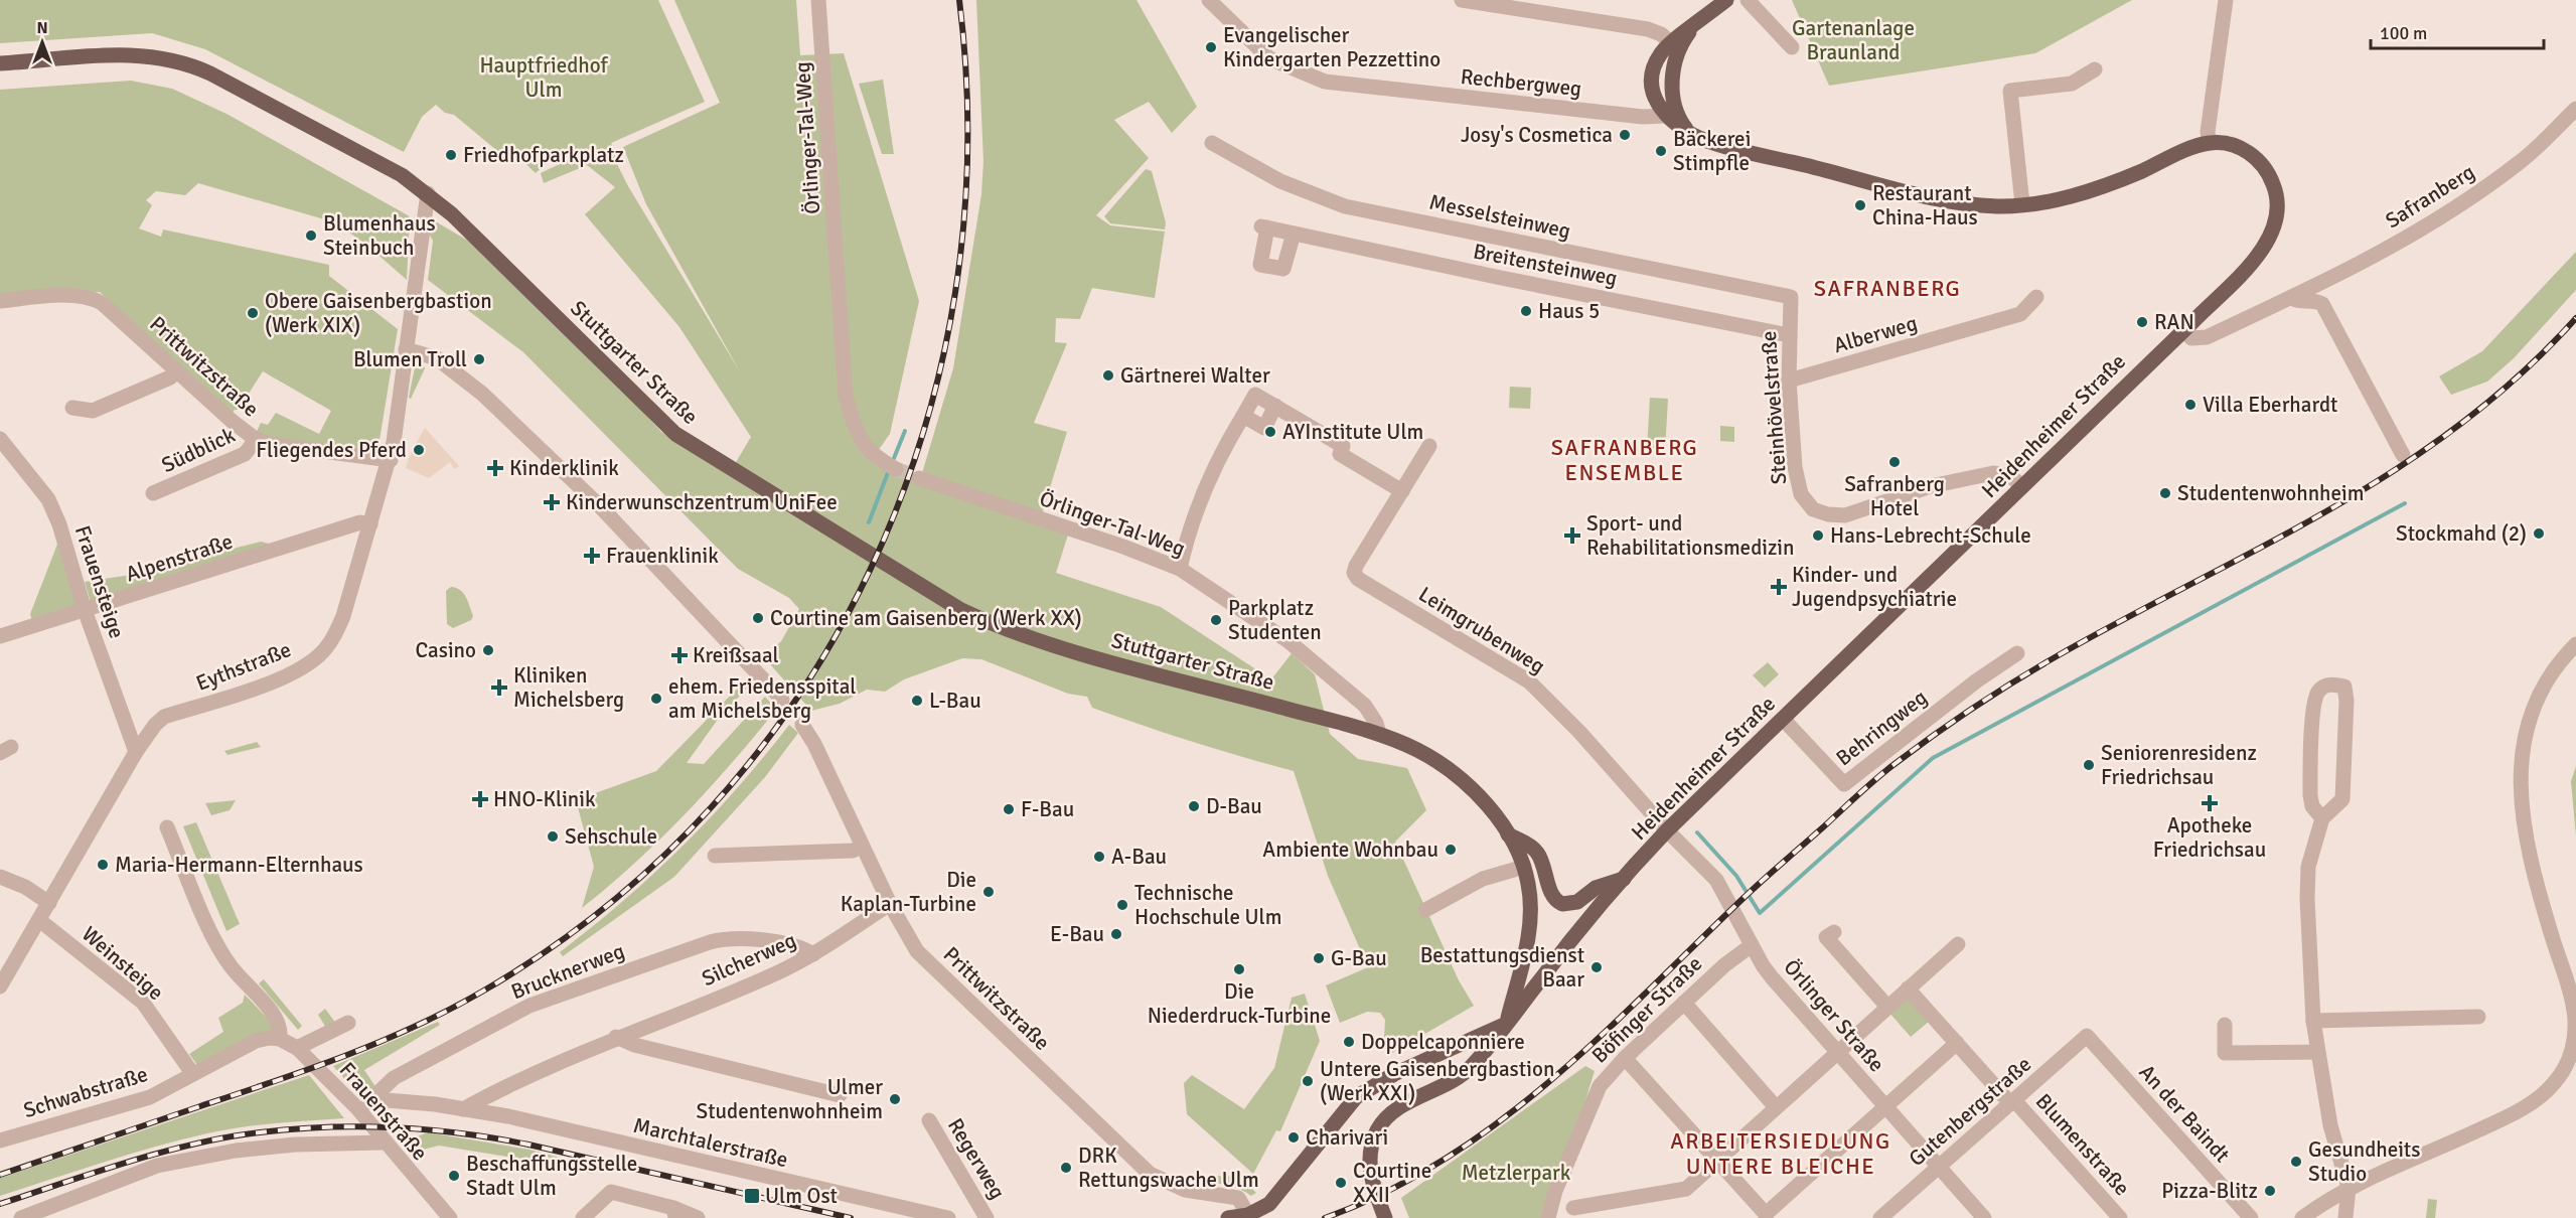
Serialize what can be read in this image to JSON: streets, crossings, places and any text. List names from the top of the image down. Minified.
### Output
{"streets":{"main road":["Stuttgarter Straße","Heidenheimer Straße"],"street":["Rechbergweg","Örlinger-Tal-Weg","Safranberg","Messelsteinweg","Breitensteinweg","Alberweg","Prittwitzstraße","Steinhövelstraße","Südblick","Alpenstraße","Frauensteige","Leimgrubenweg","Eythstraße","Behringweg","Silcherweg","Weinsteige","Brucknerweg","Böfinger Straße","Örlinger Straße","Schwabstraße","Frauenstraße","Gutenbergstraße","An der Baindt","Marchtalerstraße","Blumenstraße","Regerweg"]},"crossings":[["Örlinger-Tal-Weg","Stuttgarter Straße"],["Safranberg","Heidenheimer Straße"],["Messelsteinweg","Steinhövelstraße"],["Breitensteinweg","Steinhövelstraße"],["Alberweg","Steinhövelstraße"],["Stuttgarter Straße","Heidenheimer Straße"],["Stuttgarter Straße","Eythstraße"],["Prittwitzstraße","Südblick"],["Prittwitzstraße","Eythstraße"],["Prittwitzstraße","Silcherweg"],["Steinhövelstraße","Heidenheimer Straße"],["Heidenheimer Straße","Leimgrubenweg"],["Heidenheimer Straße","Behringweg"],["Heidenheimer Straße","Örlinger Straße"],["Alpenstraße","Frauensteige"],["Alpenstraße","Eythstraße"],["Frauensteige","Eythstraße"],["Leimgrubenweg","Örlinger Straße"],["Eythstraße","Weinsteige"],["Silcherweg","Brucknerweg"],["Silcherweg","Marchtalerstraße"],["Weinsteige","Schwabstraße"],["Brucknerweg","Frauenstraße"],["Böfinger Straße","Örlinger Straße"],["Örlinger Straße","Gutenbergstraße"],["Schwabstraße","Frauenstraße"],["Gutenbergstraße","An der Baindt"],["Gutenbergstraße","Blumenstraße"]],"districts":["SAFRANBERG","SAFRANBERG ENSEMBLE","ARBEITERSIEDLUNG UNTERE BLEICHE"],"parks":["Gartenanlage Braunland","Hauptfriedhof Ulm","Metzlerpark"],"places":{"other":["Evangelischer Kindergarten Pezzettino","Josy's Cosmetica","Bäckerei Stimpfle","Friedhofparkplatz","Restaurant China-Haus","Blumenhaus Steinbuch","Haus 5","Obere Gaisenbergbastion (Werk XIX)","RAN","Blumen Troll","Gärtnerei Walter","Villa Eberhardt","AYInstitute Ulm","Fliegendes Pferd","Safranberg Hotel","Studentenwohnheim","Stockmahd (2)","Hans-Lebrecht-Schule","Courtine am Gaisenberg (Werk XX)","Parkplatz Studenten","Casino","ehem. Friedensspital am Michelsberg","L-Bau","Seniorenresidenz Friedrichsau","D-Bau","F-Bau","Sehschule","Ambiente Wohnbau","A-Bau","Maria-Hermann-Elternhaus","Die Kaplan-Turbine","Technische Hochschule Ulm","E-Bau","G-Bau","Bestattungsdienst Baar","Die Niederdruck-Turbine","Doppelcaponniere","Untere Gaisenbergbastion (Werk XXI)","Ulmer Studentenwohnheim","Charivari","Gesundheits Studio","DRK Rettungswache Ulm","Beschaffungsstelle Stadt Ulm","Courtine XXII","Pizza-Blitz"],"health":["Kinderklinik","Kinderwunschzentrum UniFee","Sport- und Rehabilitationsmedizin","Frauenklinik","Kinder- und Jugendpsychiatrie","Kreißsaal","Kliniken Michelsberg","HNO-Klinik","Apotheke Friedrichsau"],"transit":["Ulm Ost"]},"scale_bar":"100 m","north":"top"}
